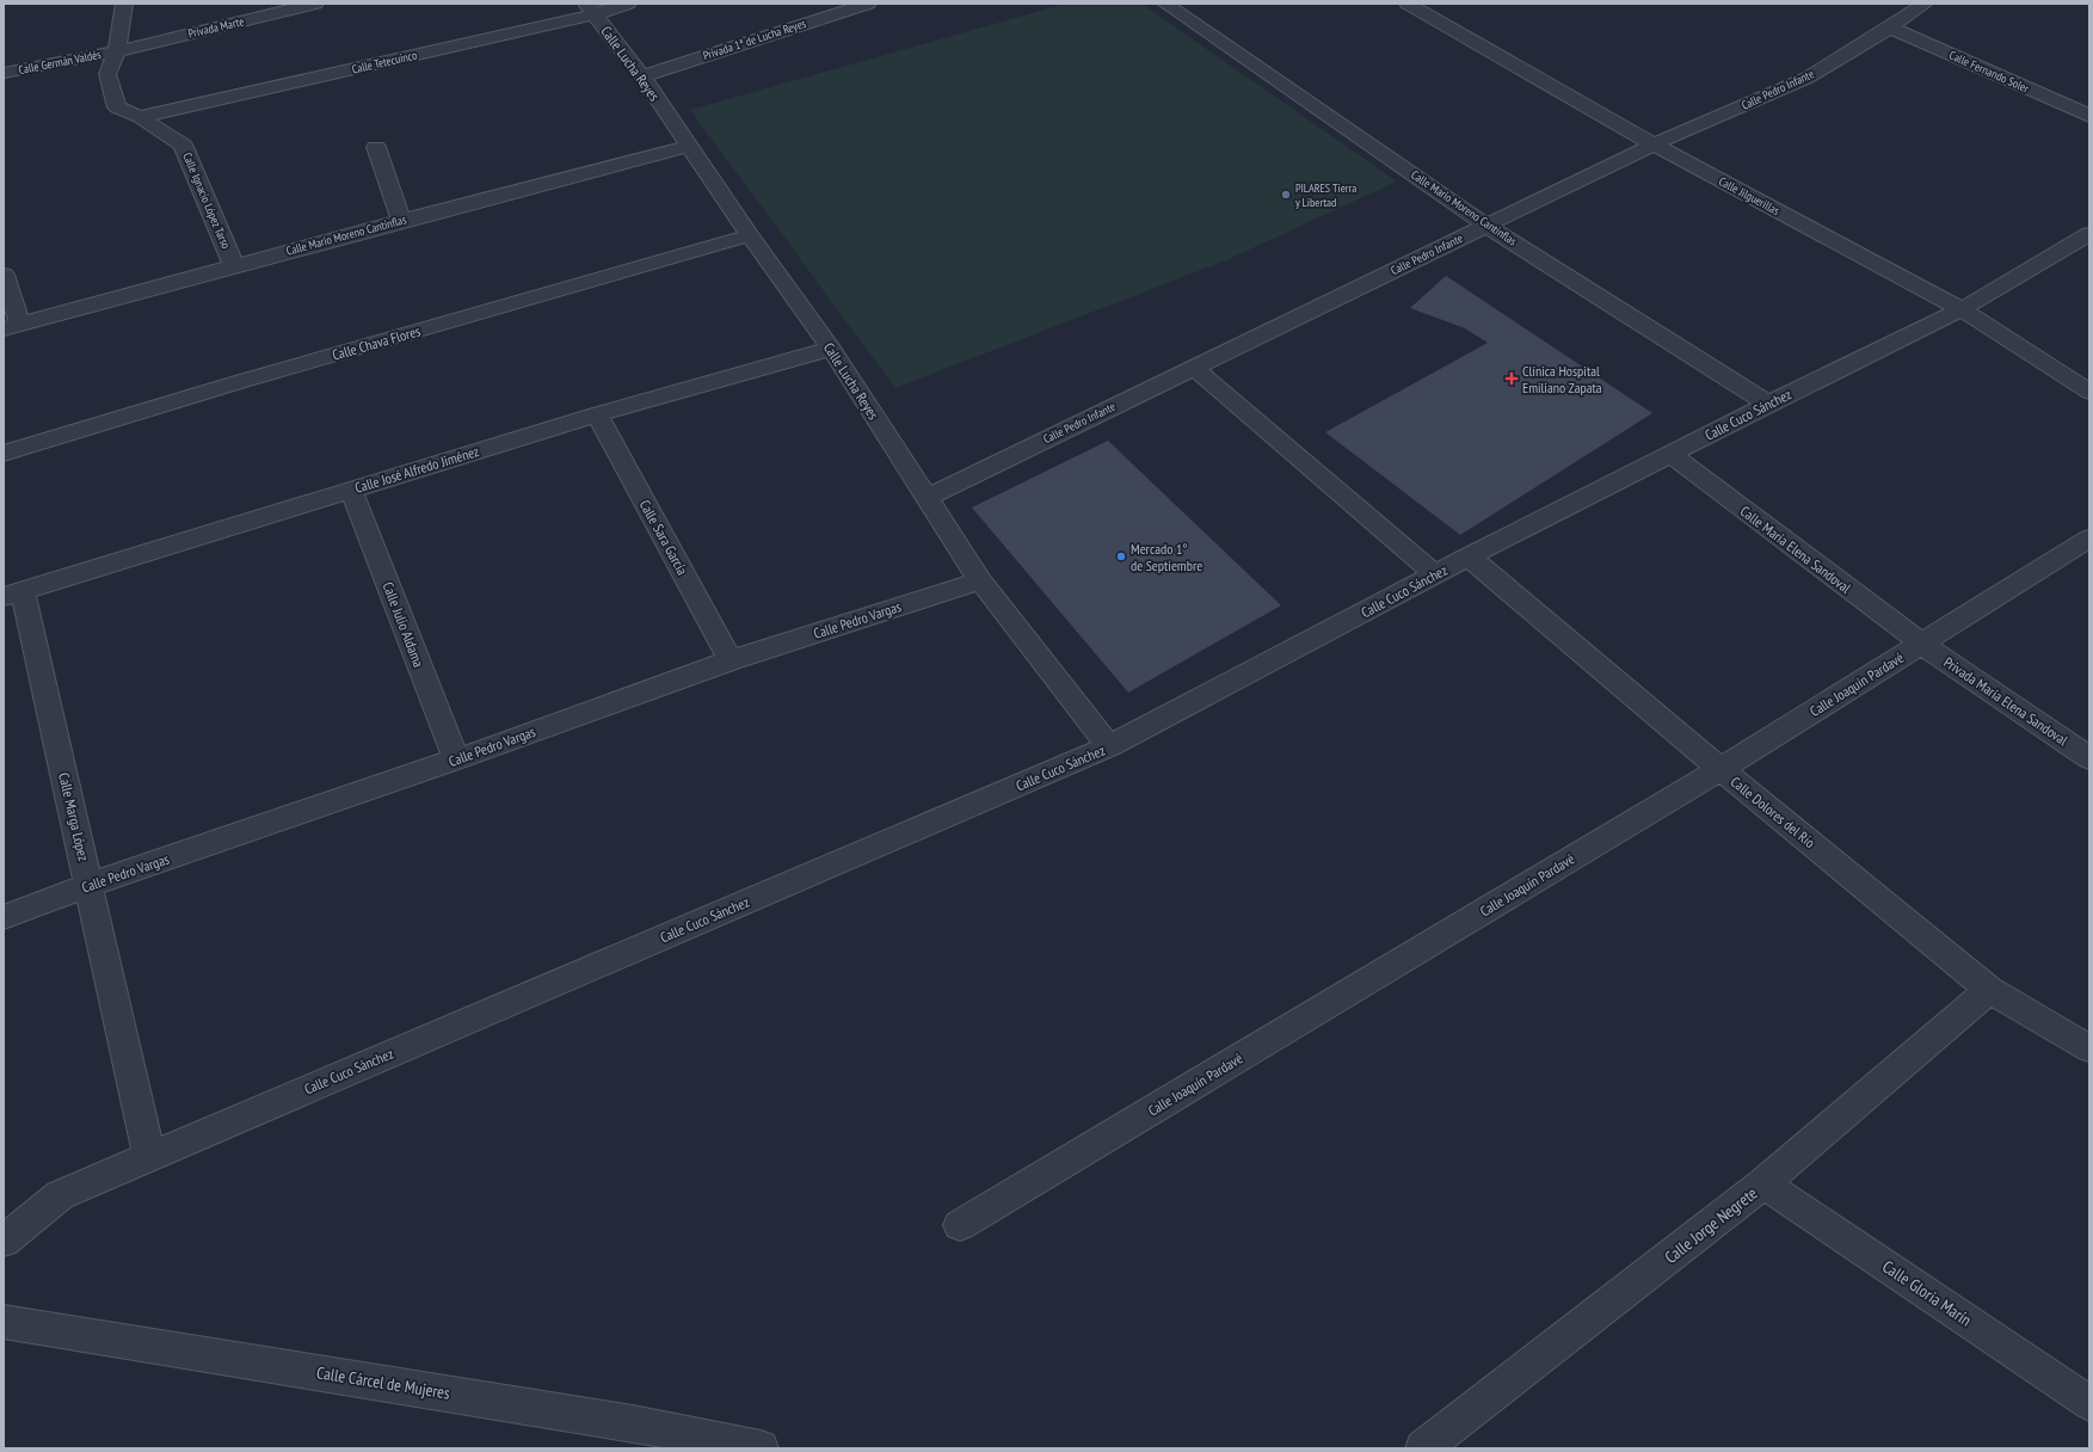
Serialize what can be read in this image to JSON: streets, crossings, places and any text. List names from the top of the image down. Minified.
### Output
{"streets":{"street":["Privada Marte","Privada 1ª de Lucha Reyes","Calle Germán Valdés","Calle Tetecuinco","Calle Lucha Reyes","Calle Fernando Soler","Calle Pedro Infante","Calle Jilguerillas","Calle Ignacio López Tarso","Calle Mario Moreno Cantínflas","Calle Chava Flores","Calle Cuco Sánchez","Calle José Alfredo Jiménez","Calle Sara García","Calle María Elena Sandoval","Calle Pedro Vargas","Calle Julio Aldama","Calle Joaquín Pardavé","Privada María Elena Sandoval","Calle Dolores del Río","Calle Marga López","Calle Jorge Negrete","Calle Gloria Marín","Calle Cárcel de Mujeres"]},"crossings":[["Privada Marte","Calle Germán Valdés"],["Privada Marte","Calle Ignacio López Tarso"],["Privada 1ª de Lucha Reyes","Calle Lucha Reyes"],["Calle Germán Valdés","Calle Ignacio López Tarso"],["Calle Tetecuinco","Calle Lucha Reyes"],["Calle Tetecuinco","Calle Ignacio López Tarso"],["Calle Lucha Reyes","Calle Pedro Infante"],["Calle Lucha Reyes","Calle Mario Moreno Cantínflas"],["Calle Lucha Reyes","Calle Chava Flores"],["Calle Lucha Reyes","Calle Cuco Sánchez"],["Calle Lucha Reyes","Calle José Alfredo Jiménez"],["Calle Lucha Reyes","Calle Pedro Vargas"],["Calle Fernando Soler","Calle Pedro Infante"],["Calle Pedro Infante","Calle Jilguerillas"],["Calle Pedro Infante","Calle Mario Moreno Cantínflas"],["Calle Jilguerillas","Calle Cuco Sánchez"],["Calle Ignacio López Tarso","Calle Mario Moreno Cantínflas"],["Calle Mario Moreno Cantínflas","Calle Cuco Sánchez"],["Calle Cuco Sánchez","Calle María Elena Sandoval"],["Calle Cuco Sánchez","Calle Dolores del Río"],["Calle Cuco Sánchez","Calle Marga López"],["Calle José Alfredo Jiménez","Calle Sara García"],["Calle José Alfredo Jiménez","Calle Julio Aldama"],["Calle José Alfredo Jiménez","Calle Marga López"],["Calle Sara García","Calle Pedro Vargas"],["Calle María Elena Sandoval","Calle Joaquín Pardavé"],["Calle María Elena Sandoval","Privada María Elena Sandoval"],["Calle Pedro Vargas","Calle Julio Aldama"],["Calle Pedro Vargas","Calle Marga López"],["Calle Joaquín Pardavé","Privada María Elena Sandoval"],["Calle Joaquín Pardavé","Calle Dolores del Río"],["Calle Dolores del Río","Calle Jorge Negrete"],["Calle Jorge Negrete","Calle Gloria Marín"]],"places":{"other":["PILARES Tierra y Libertad","Mercado 1° de Septiembre"],"health":["Clínica Hospital Emiliano Zapata"]}}
